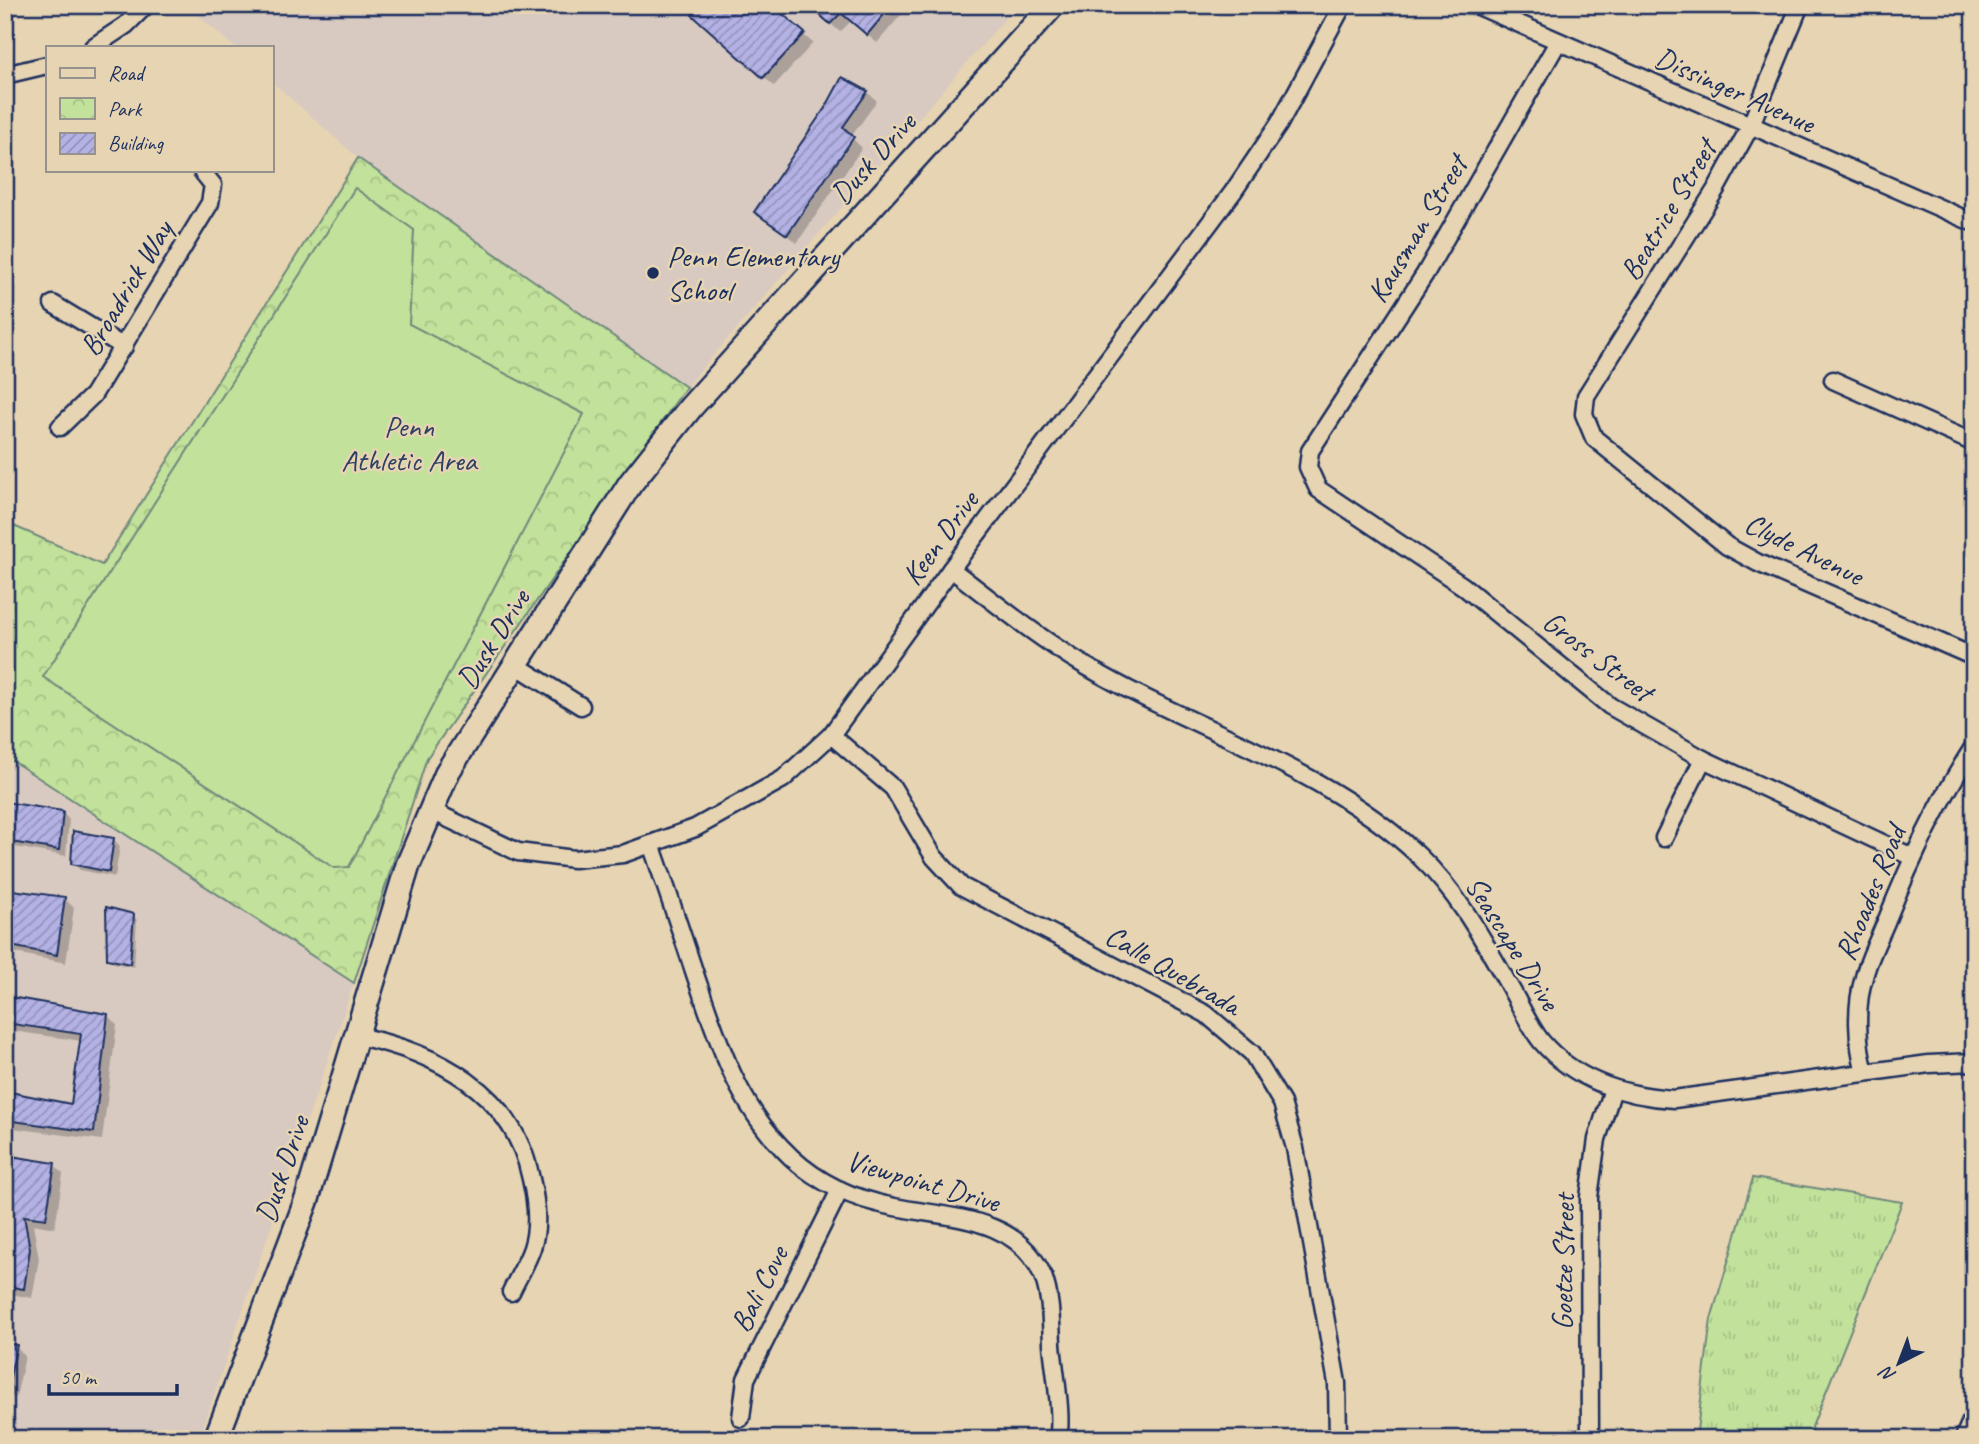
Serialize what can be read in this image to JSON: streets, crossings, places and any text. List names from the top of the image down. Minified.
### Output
{"streets":{"street":["Dissinger Avenue","Dusk Drive","Beatrice Street","Kausman Street","Broadrick Way","Keen Drive","Clyde Avenue","Gross Street","Rhoades Road","Seascape Drive","Calle Quebrada","Viewpoint Drive","Goetze Street","Bali Cove"]},"crossings":[["Dissinger Avenue","Beatrice Street"],["Dissinger Avenue","Kausman Street"],["Dusk Drive","Keen Drive"],["Beatrice Street","Clyde Avenue"],["Kausman Street","Gross Street"],["Keen Drive","Seascape Drive"],["Keen Drive","Calle Quebrada"],["Keen Drive","Viewpoint Drive"],["Gross Street","Rhoades Road"],["Rhoades Road","Seascape Drive"],["Seascape Drive","Goetze Street"],["Viewpoint Drive","Bali Cove"]],"parks":["Penn Athletic Area"],"places":["Penn Elementary School"],"legend":["Road","Park","Building"],"scale_bar":"50 m","north":"bottom left"}
